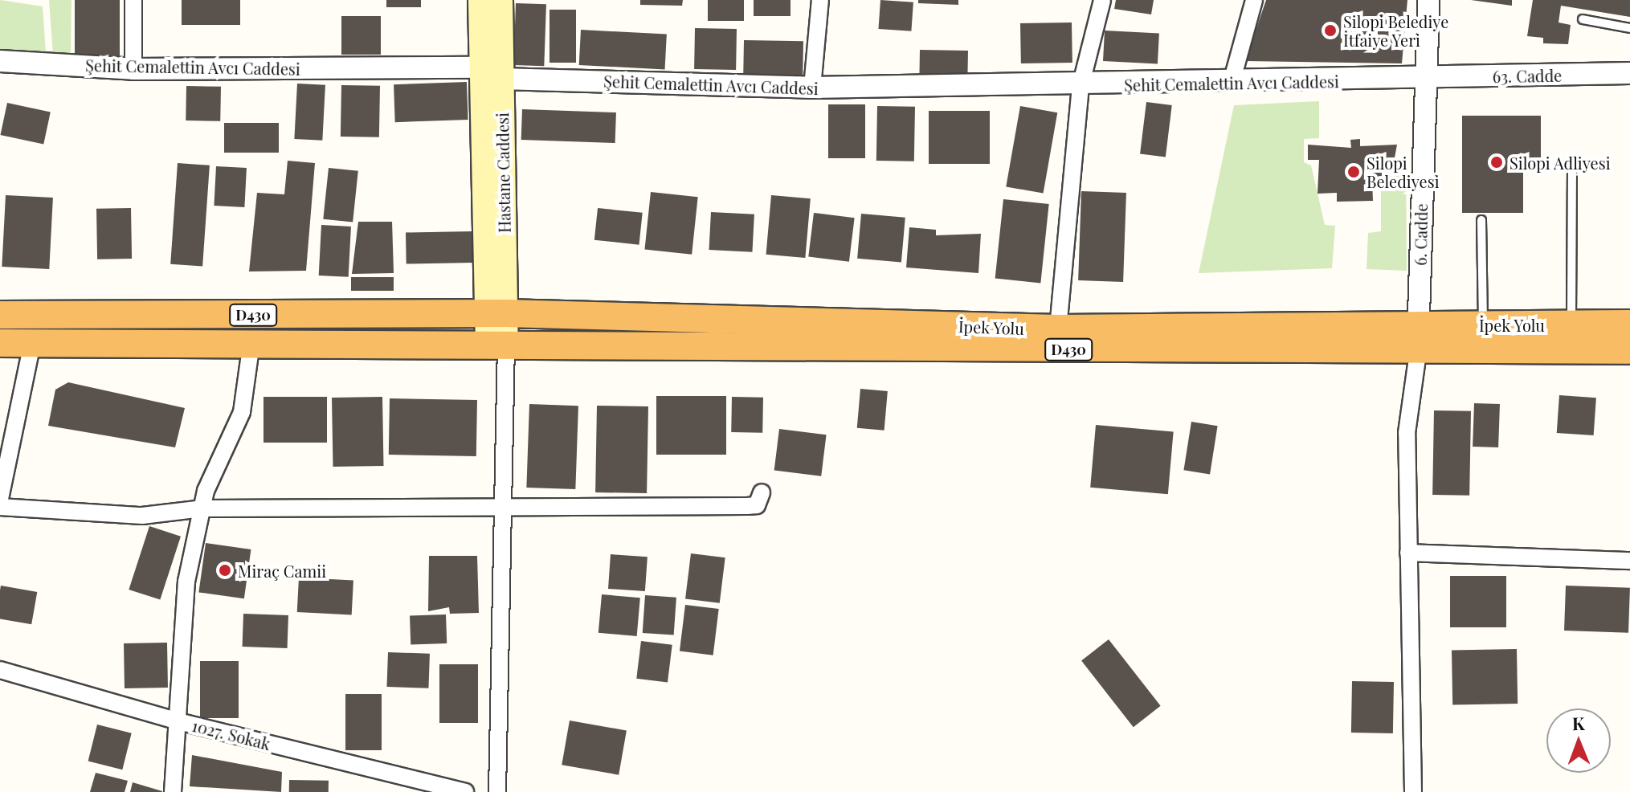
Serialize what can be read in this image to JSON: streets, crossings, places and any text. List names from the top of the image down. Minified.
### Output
{"streets":{"highway":["D430","İpek Yolu"],"main road":["Hastane Caddesi"],"street":["Şehit Cemalettin Avcı Caddesi","63. Cadde","6. Cadde","1027. Sokak"]},"crossings":[["Şehit Cemalettin Avcı Caddesi","63. Cadde"],["Şehit Cemalettin Avcı Caddesi","Hastane Caddesi"],["Şehit Cemalettin Avcı Caddesi","6. Cadde"],["63. Cadde","6. Cadde"],["Hastane Caddesi","D430"],["Hastane Caddesi","İpek Yolu"],["6. Cadde","D430"],["6. Cadde","İpek Yolu"],["D430","İpek Yolu"]],"places":["Silopi Belediye İtfaiye Yeri","Silopi Adliyesi","Silopi Belediyesi","Miraç Camii"],"north":"top"}
